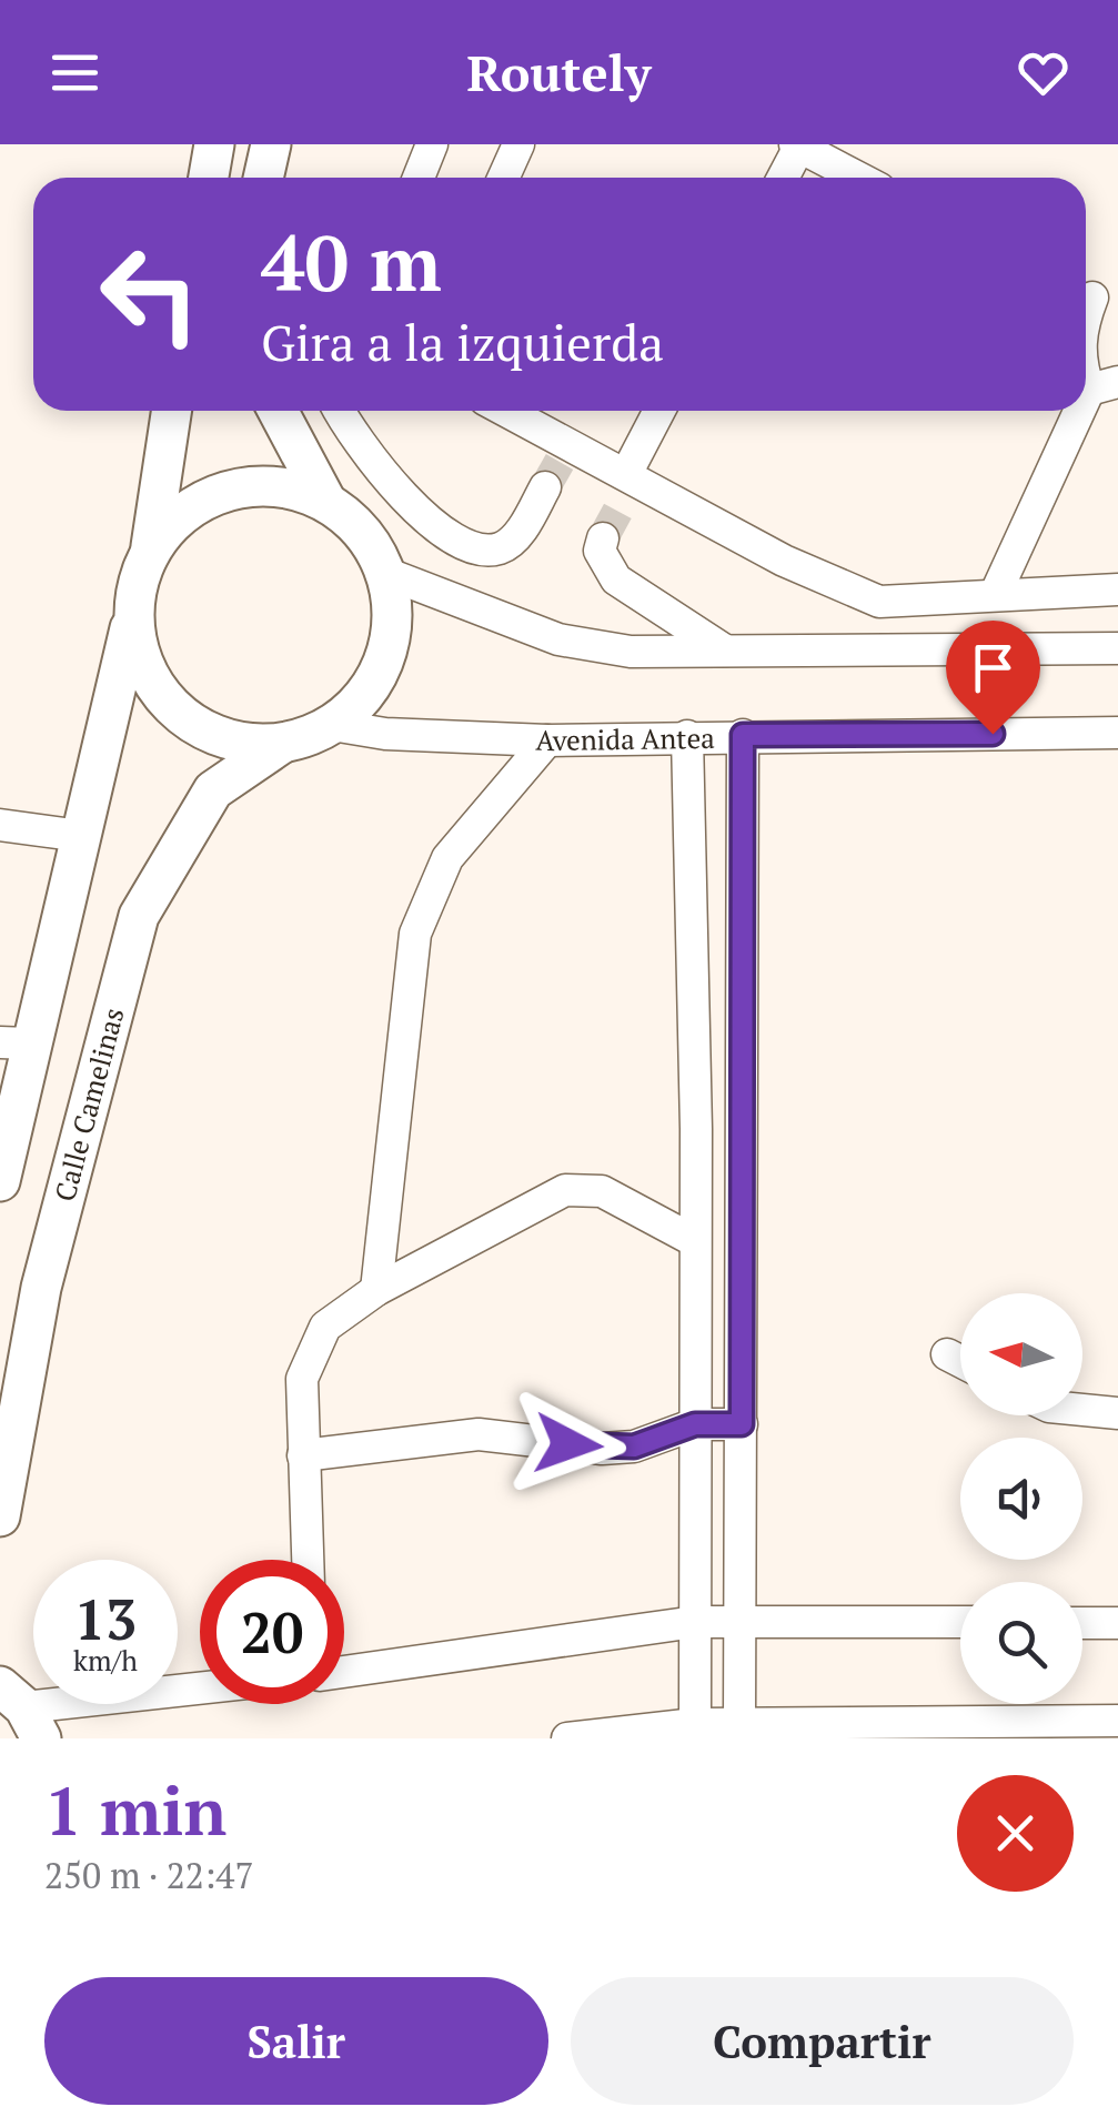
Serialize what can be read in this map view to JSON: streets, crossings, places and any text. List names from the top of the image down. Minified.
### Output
{"streets":{"main road":["Calle Camelinas"],"street":["Avenida Antea"]},"crossings":[["Avenida Antea","Calle Camelinas"]],"north":"left","page":{"header":"Routely","turn":["40 m","Gira a la izquierda"],"speed":"13 km/h","limit":"20","heading":["1 min","250 m · 22:47"],"buttons":["Salir","Compartir"]}}
